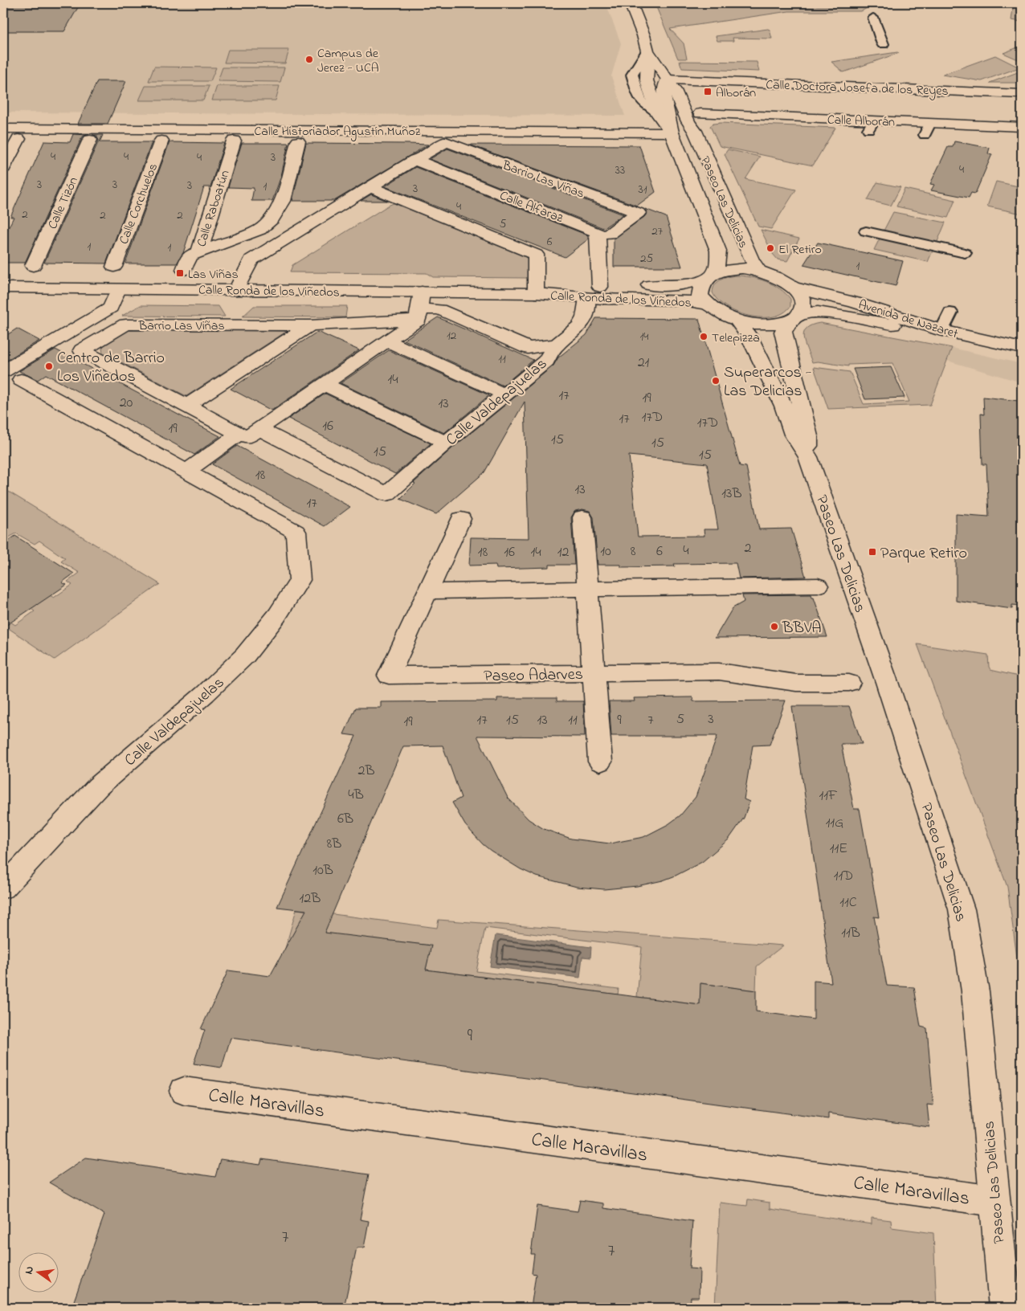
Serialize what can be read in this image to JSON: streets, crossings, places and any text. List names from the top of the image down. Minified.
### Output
{"streets":{"street":["Calle Doctora Josefa de los Reyes","Calle Alborán","Calle Historiador Agustín Muñoz","Barrio Las Viñas","Paseo Las Delicias","Calle Tizón","Calle Corchuelos","Calle Alfaraz","Calle Raboatún","Calle Ronda de los Viñedos","Avenida de Nazaret","Calle Valdepajuelas","Paseo Adarves","Calle Maravillas"]},"crossings":[["Calle Doctora Josefa de los Reyes","Paseo Las Delicias"],["Calle Historiador Agustín Muñoz","Paseo Las Delicias"],["Barrio Las Viñas","Calle Alfaraz"],["Barrio Las Viñas","Calle Ronda de los Viñedos"],["Barrio Las Viñas","Calle Valdepajuelas"],["Paseo Las Delicias","Calle Ronda de los Viñedos"],["Paseo Las Delicias","Avenida de Nazaret"],["Paseo Las Delicias","Calle Maravillas"],["Calle Alfaraz","Calle Ronda de los Viñedos"],["Calle Ronda de los Viñedos","Calle Valdepajuelas"]],"places":{"other":["Campus de Jerez - UCA","El Retiro","Telepizza","Centro de Barrio Los Viñedos","Superarcos - Las Delicias","BBVA"],"transit":["Alborán","Las Viñas","Parque Retiro"]},"house_numbers":["4","4","4","3","4","33","3","3","3","1","3","31","4","2","2","2","5","27","6","1","1","25","1","12","14","11","21","14","17","19","20","13","17D","17","17D","16","19","15","15","15","15","18","13","13B","17","2","4","10","8","6","18","16","14","12","5","3","17","15","13","11","9","7","19","2B","4B","11F","6B","11G","8B","11E","10B","11D","12B","11C","11B","9","7","7"],"north":"left"}
